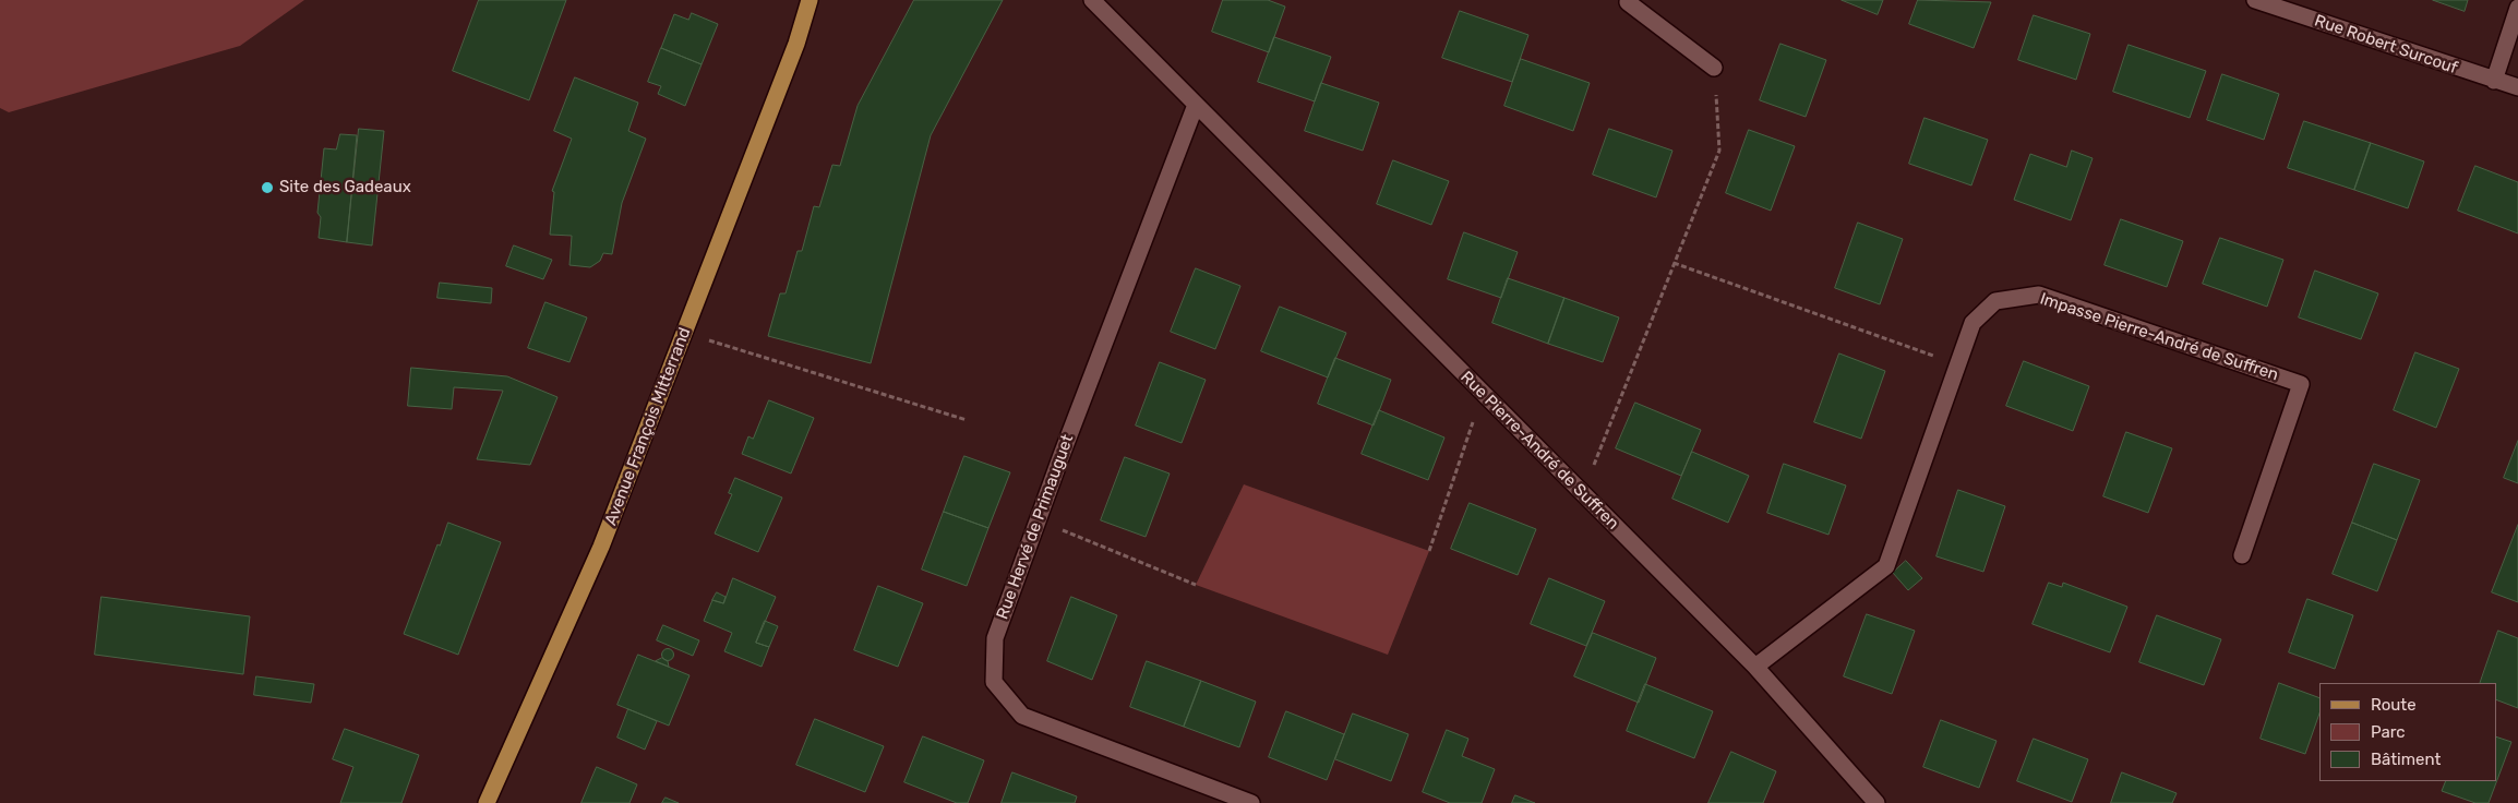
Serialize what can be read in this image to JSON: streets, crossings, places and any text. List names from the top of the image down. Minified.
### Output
{"streets":{"main road":["Avenue François Mitterrand"],"street":["Rue Robert Surcouf","Impasse Pierre-André de Suffren","Rue Pierre-André de Suffren","Rue Hervé de Primauguet"]},"crossings":[["Impasse Pierre-André de Suffren","Rue Pierre-André de Suffren"],["Rue Pierre-André de Suffren","Rue Hervé de Primauguet"]],"places":["Site des Gadeaux"],"legend":["Route","Parc","Bâtiment"]}
